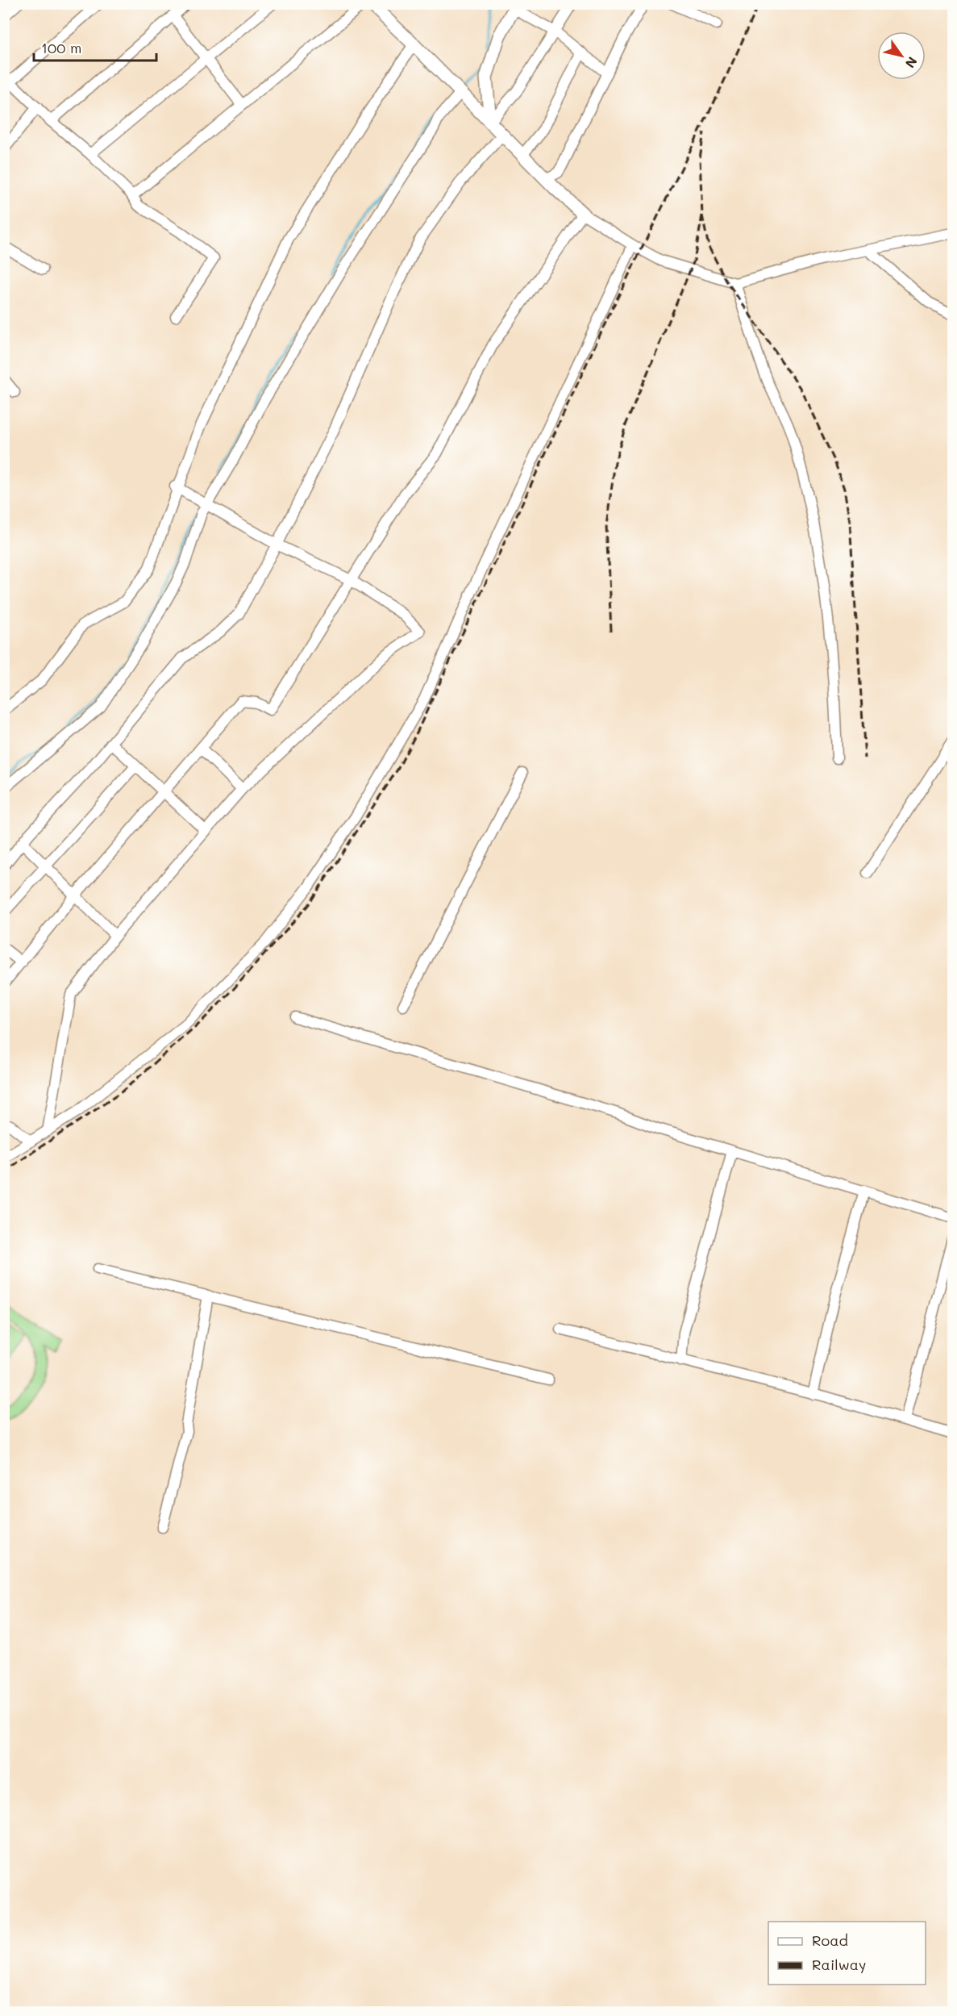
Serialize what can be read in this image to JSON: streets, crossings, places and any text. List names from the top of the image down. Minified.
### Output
{"legend":["Road","Railway"],"scale_bar":"100 m","north":"bottom right"}
